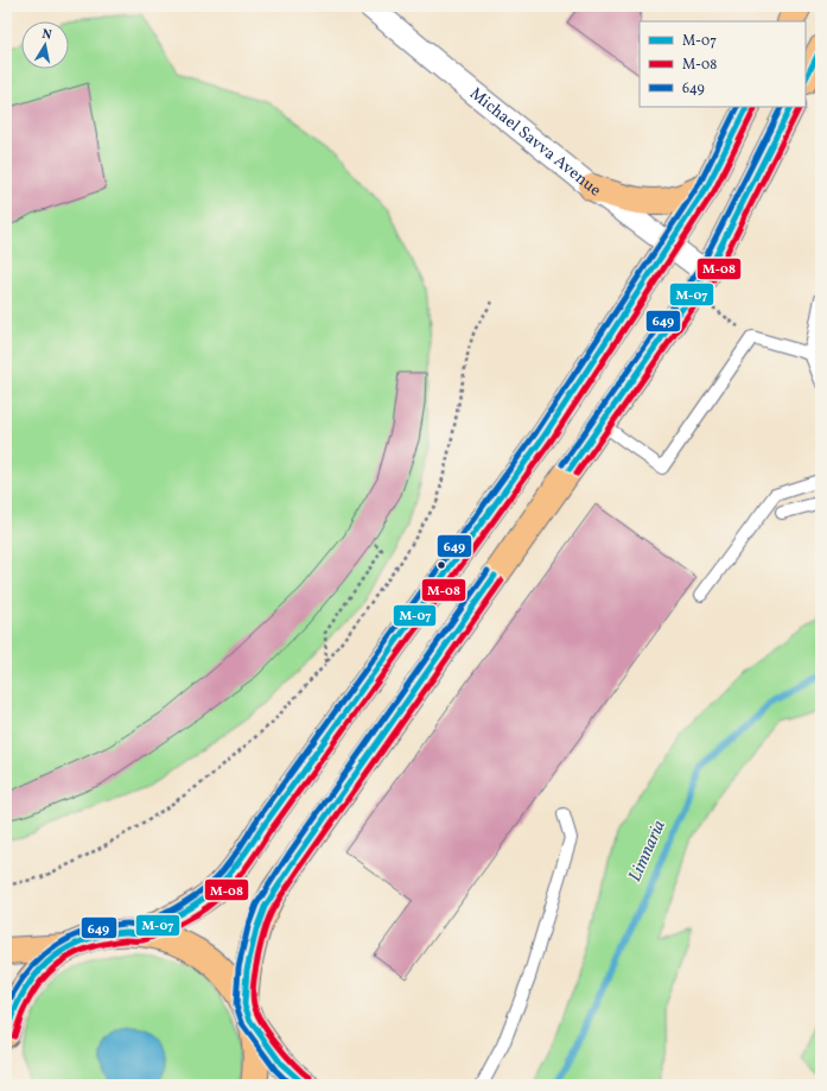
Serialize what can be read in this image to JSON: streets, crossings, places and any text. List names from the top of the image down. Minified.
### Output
{"streets":{"street":["Michael Savva Avenue"]},"water":["Limnaria"],"lines":["transit line M-07","transit line 649","transit line M-08"],"legend":["M-07","M-08","649"],"north":"top"}
